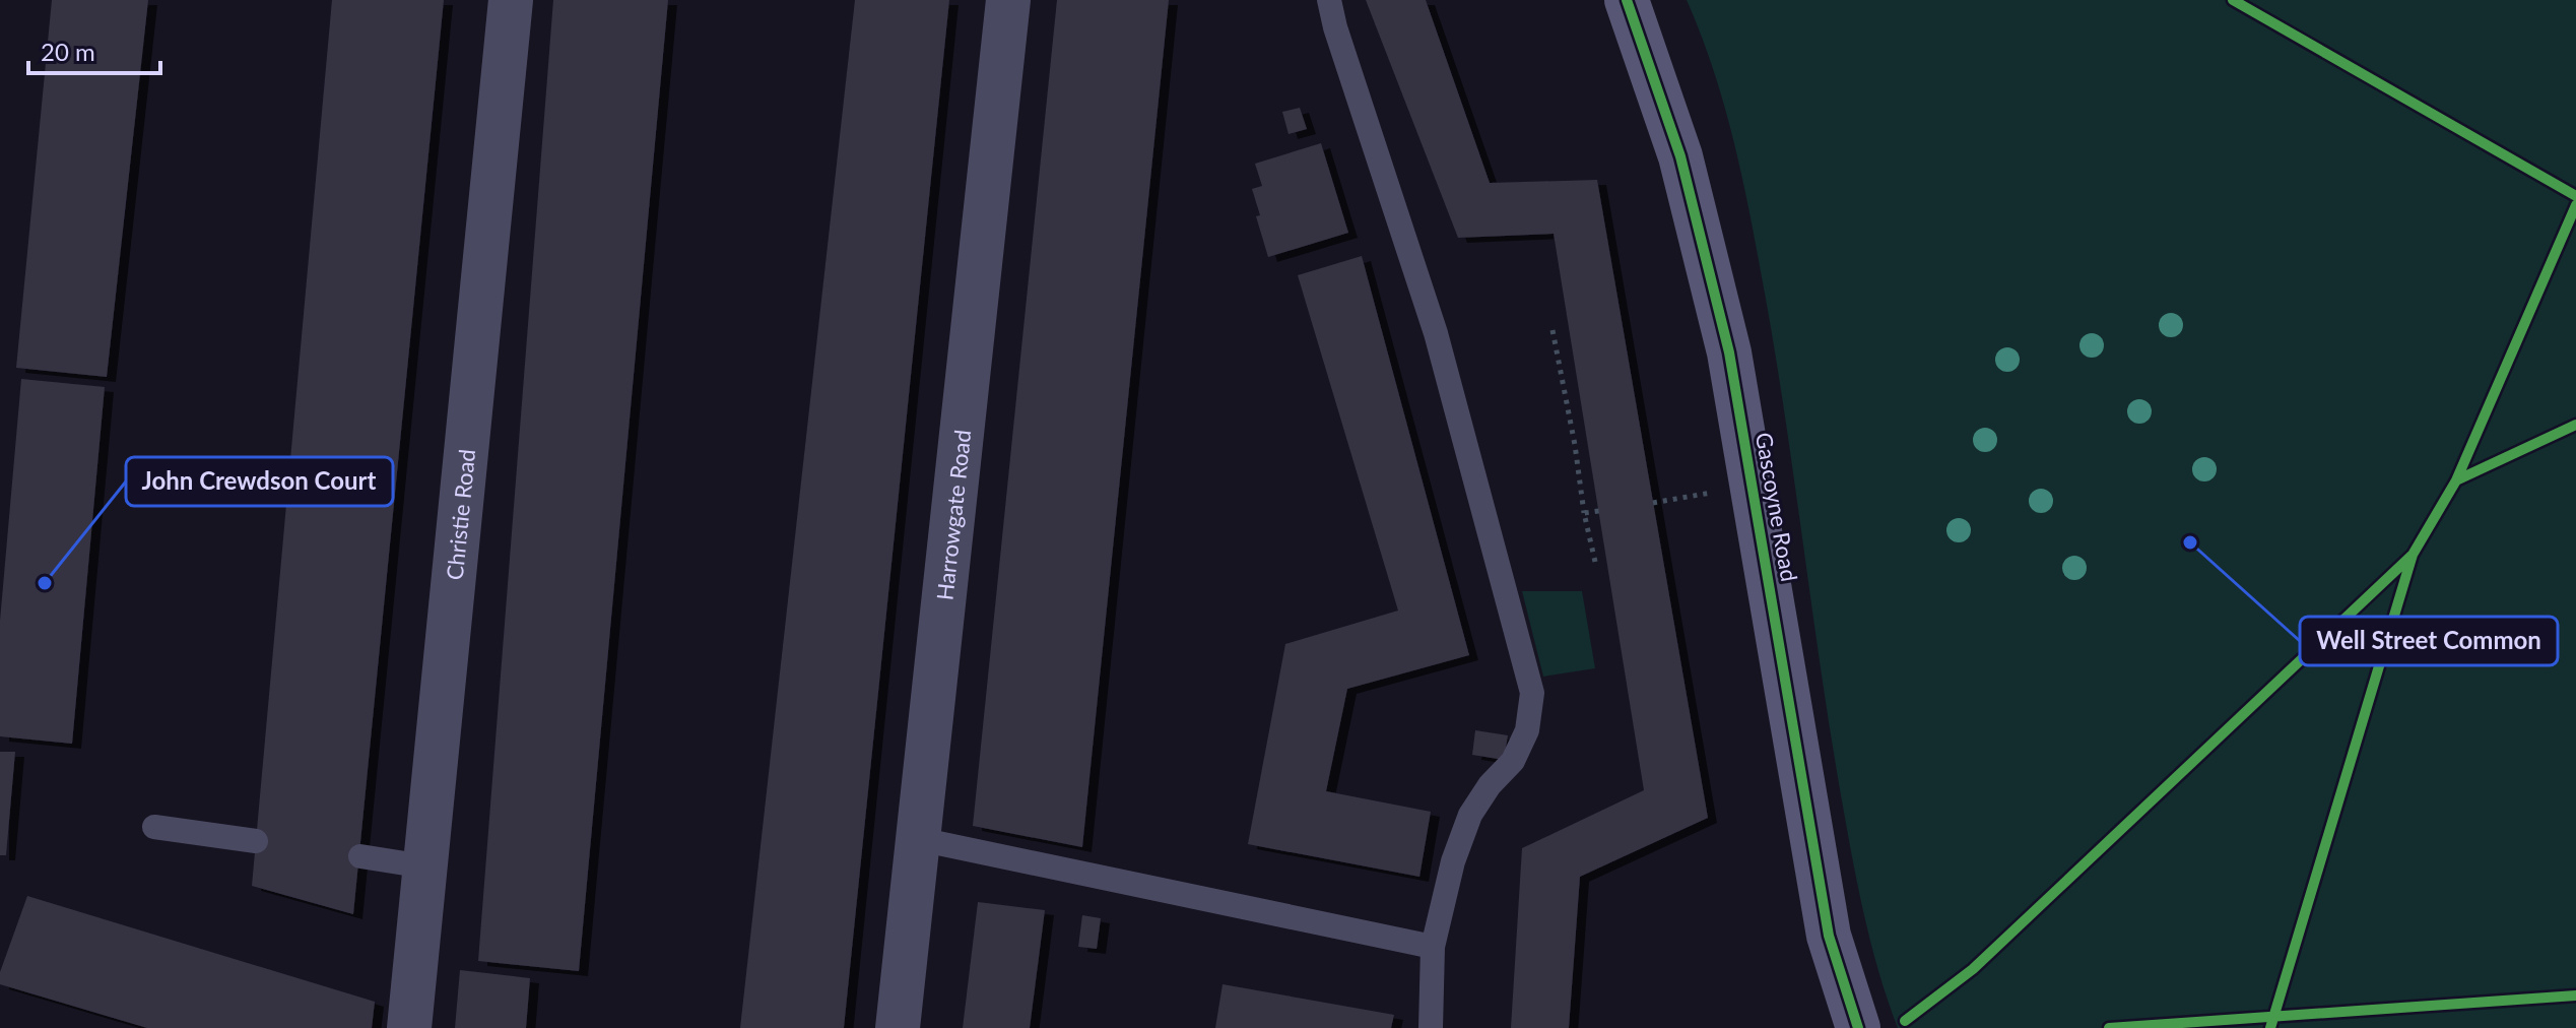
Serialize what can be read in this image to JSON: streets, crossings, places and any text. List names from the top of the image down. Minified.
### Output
{"streets":{"street":["Gascoyne Road","Christie Road","Harrowgate Road"]},"places":["Well Street Common","John Crewdson Court"],"scale_bar":"20 m"}
